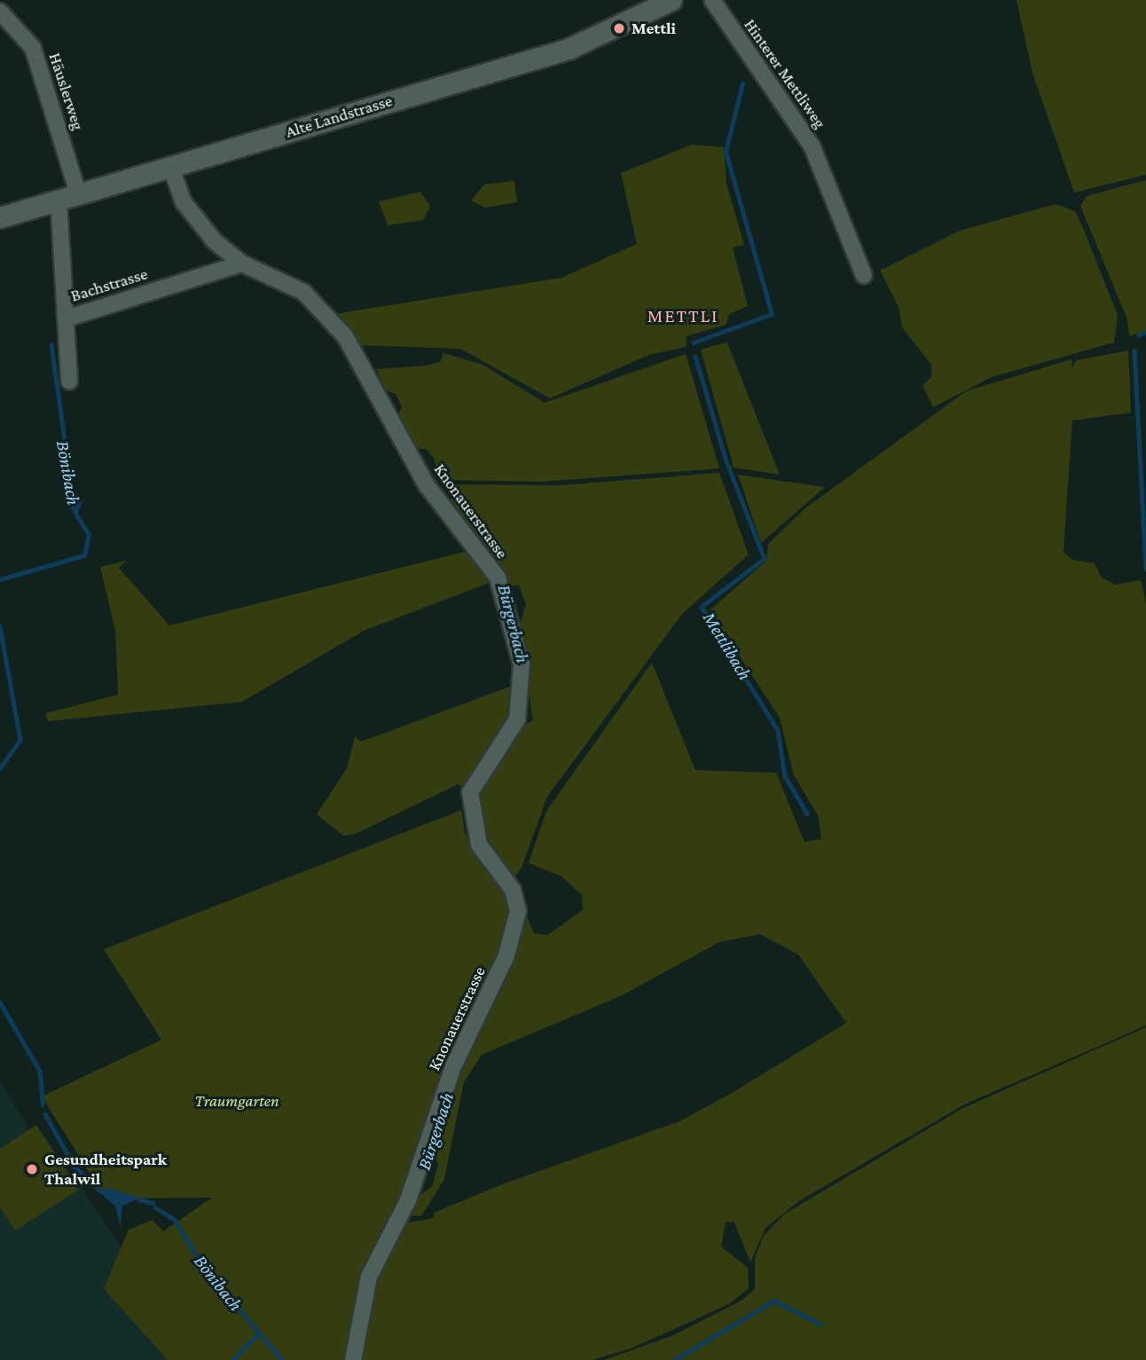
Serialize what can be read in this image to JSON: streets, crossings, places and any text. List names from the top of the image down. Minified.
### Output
{"streets":{"main road":["Alte Landstrasse"],"street":["Hinterer Mettliweg","Häuslerweg","Bachstrasse","Knonauerstrasse"]},"crossings":[["Häuslerweg","Alte Landstrasse"],["Häuslerweg","Bachstrasse"],["Alte Landstrasse","Bachstrasse"],["Alte Landstrasse","Knonauerstrasse"],["Bachstrasse","Knonauerstrasse"]],"districts":["METTLI"],"water":["Bönibach","Bürgerbach","Mettlibach"],"parks":["Traumgarten"],"places":["Mettli","Gesundheitspark Thalwil"]}
